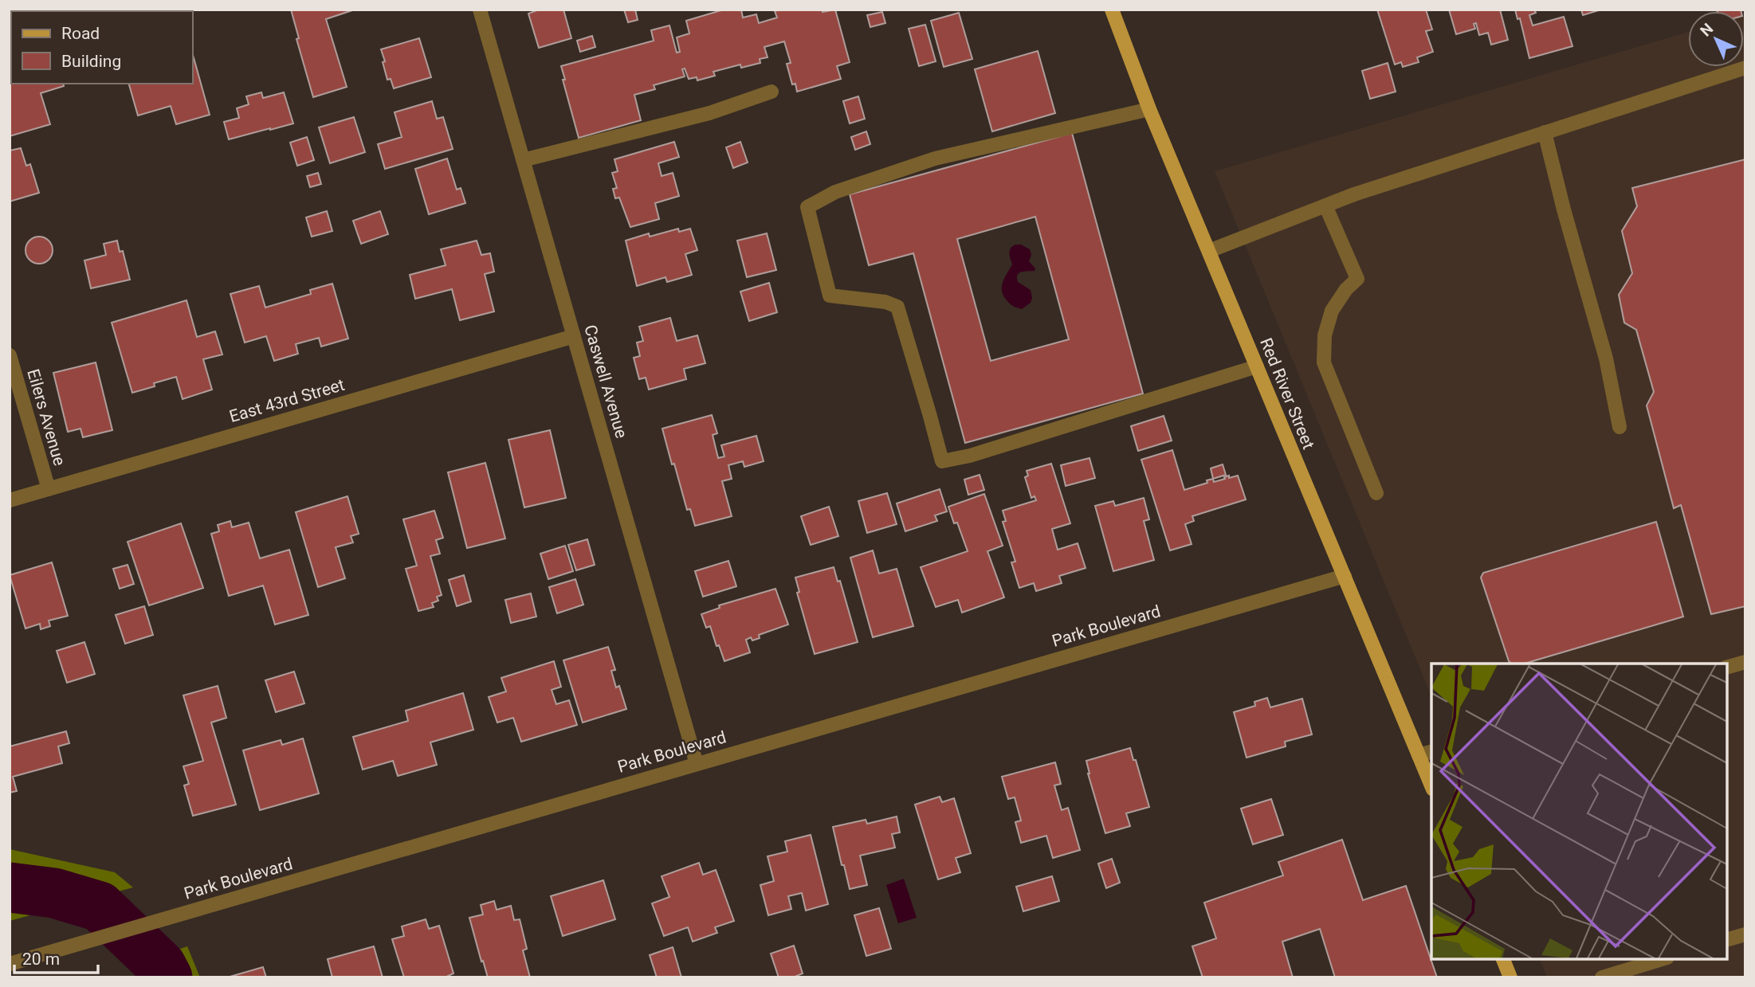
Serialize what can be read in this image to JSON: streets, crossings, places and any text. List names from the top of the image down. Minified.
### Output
{"streets":{"main road":["Red River Street"],"street":["Caswell Avenue","East 43rd Street","Eilers Avenue","Park Boulevard"]},"crossings":[["Caswell Avenue","East 43rd Street"],["Caswell Avenue","Park Boulevard"],["Red River Street","Park Boulevard"],["East 43rd Street","Eilers Avenue"]],"legend":["Road","Building"],"scale_bar":"20 m","north":"top left"}
